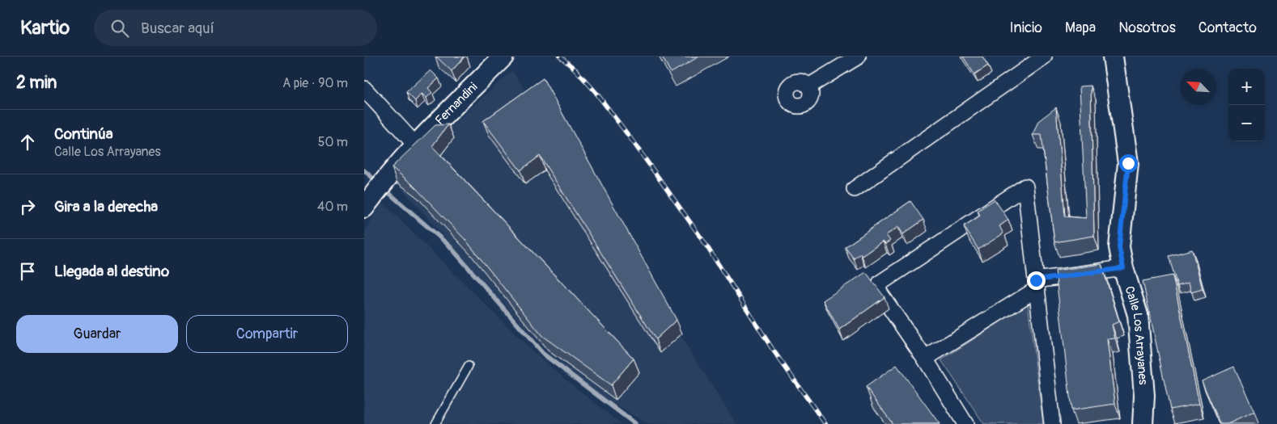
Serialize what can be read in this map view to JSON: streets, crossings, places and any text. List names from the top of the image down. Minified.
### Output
{"streets":{"street":["Fernandini","Calle Los Arrayanes"]},"north":"top left","page":{"header":"Kartio","search":"Buscar aquí","nav":["Inicio","Mapa","Nosotros","Contacto"],"heading":["2 min","A pie · 90 m"],"map_buttons":["+","−"],"list":[["Continúa","Calle Los Arrayanes","50 m"],["Gira a la derecha","40 m"],"Llegada al destino"],"buttons":["Guardar","Compartir"]}}
